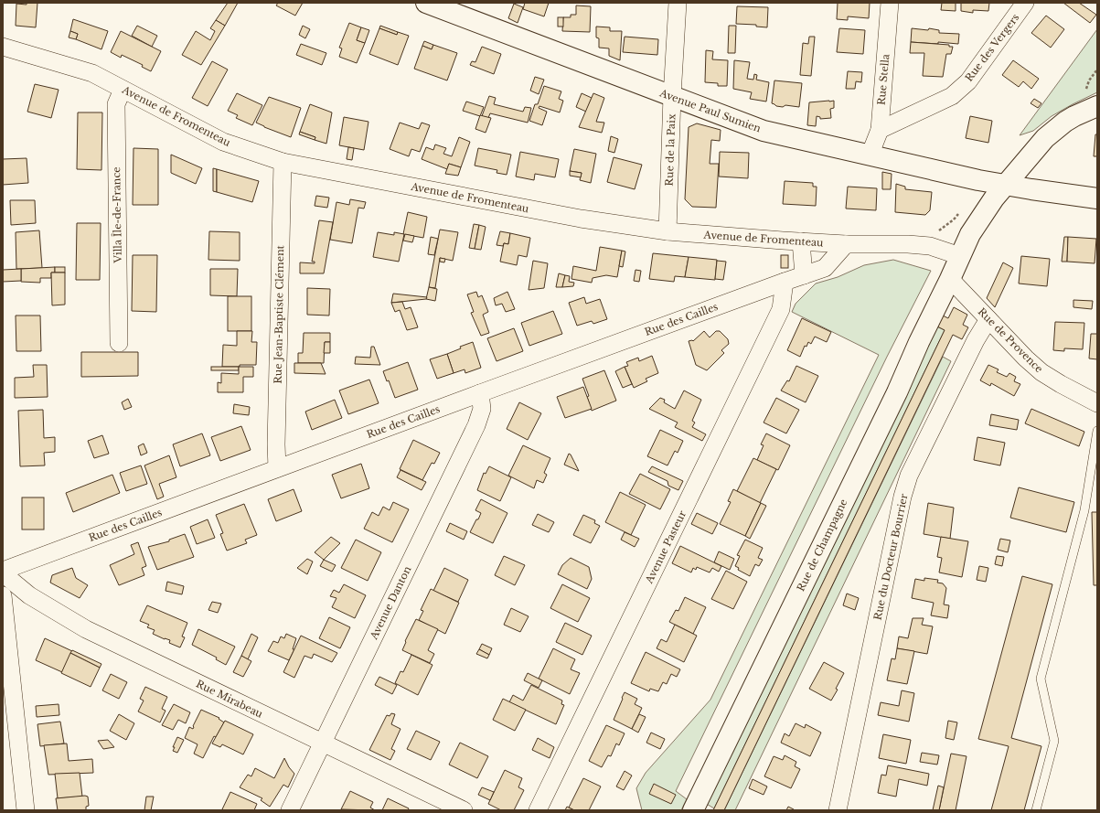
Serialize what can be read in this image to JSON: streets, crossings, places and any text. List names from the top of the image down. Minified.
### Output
{"streets":{"street":["Rue des Vergers","Rue Stella","Avenue Paul Sumien","Avenue de Fromenteau","Rue de la Paix","Villa Île-de-France","Rue Jean-Baptiste Clément","Rue des Cailles","Rue de Provence","Rue de Champagne","Avenue Pasteur","Rue du Docteur Bourrier","Avenue Danton","Rue Mirabeau"]},"crossings":[["Rue des Vergers","Rue Stella"],["Rue Stella","Avenue Paul Sumien"],["Avenue Paul Sumien","Rue de la Paix"],["Avenue Paul Sumien","Rue de Champagne"],["Avenue de Fromenteau","Rue de la Paix"],["Avenue de Fromenteau","Villa Île-de-France"],["Avenue de Fromenteau","Rue Jean-Baptiste Clément"],["Avenue de Fromenteau","Rue des Cailles"],["Avenue de Fromenteau","Rue de Champagne"],["Rue Jean-Baptiste Clément","Rue des Cailles"],["Rue des Cailles","Avenue Pasteur"],["Rue des Cailles","Avenue Danton"],["Rue de Provence","Rue de Champagne"],["Rue de Provence","Rue du Docteur Bourrier"],["Avenue Danton","Rue Mirabeau"]]}
